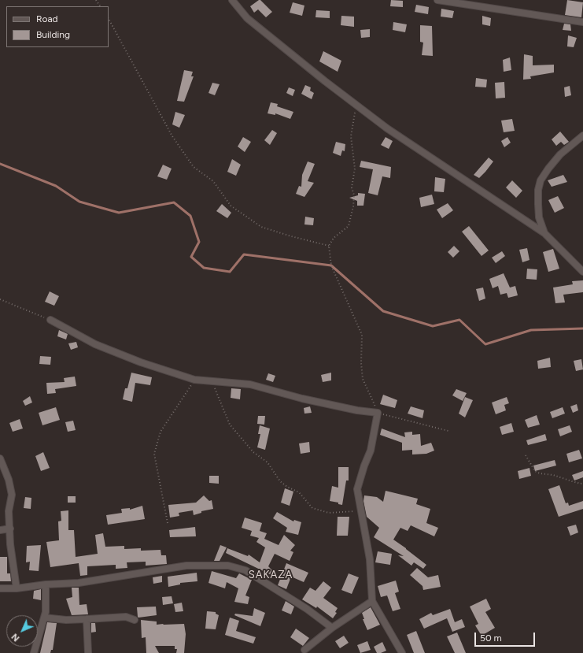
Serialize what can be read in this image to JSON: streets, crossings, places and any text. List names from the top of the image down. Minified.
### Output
{"districts":["SAKAZA"],"legend":["Road","Building"],"scale_bar":"50 m","north":"bottom left"}
